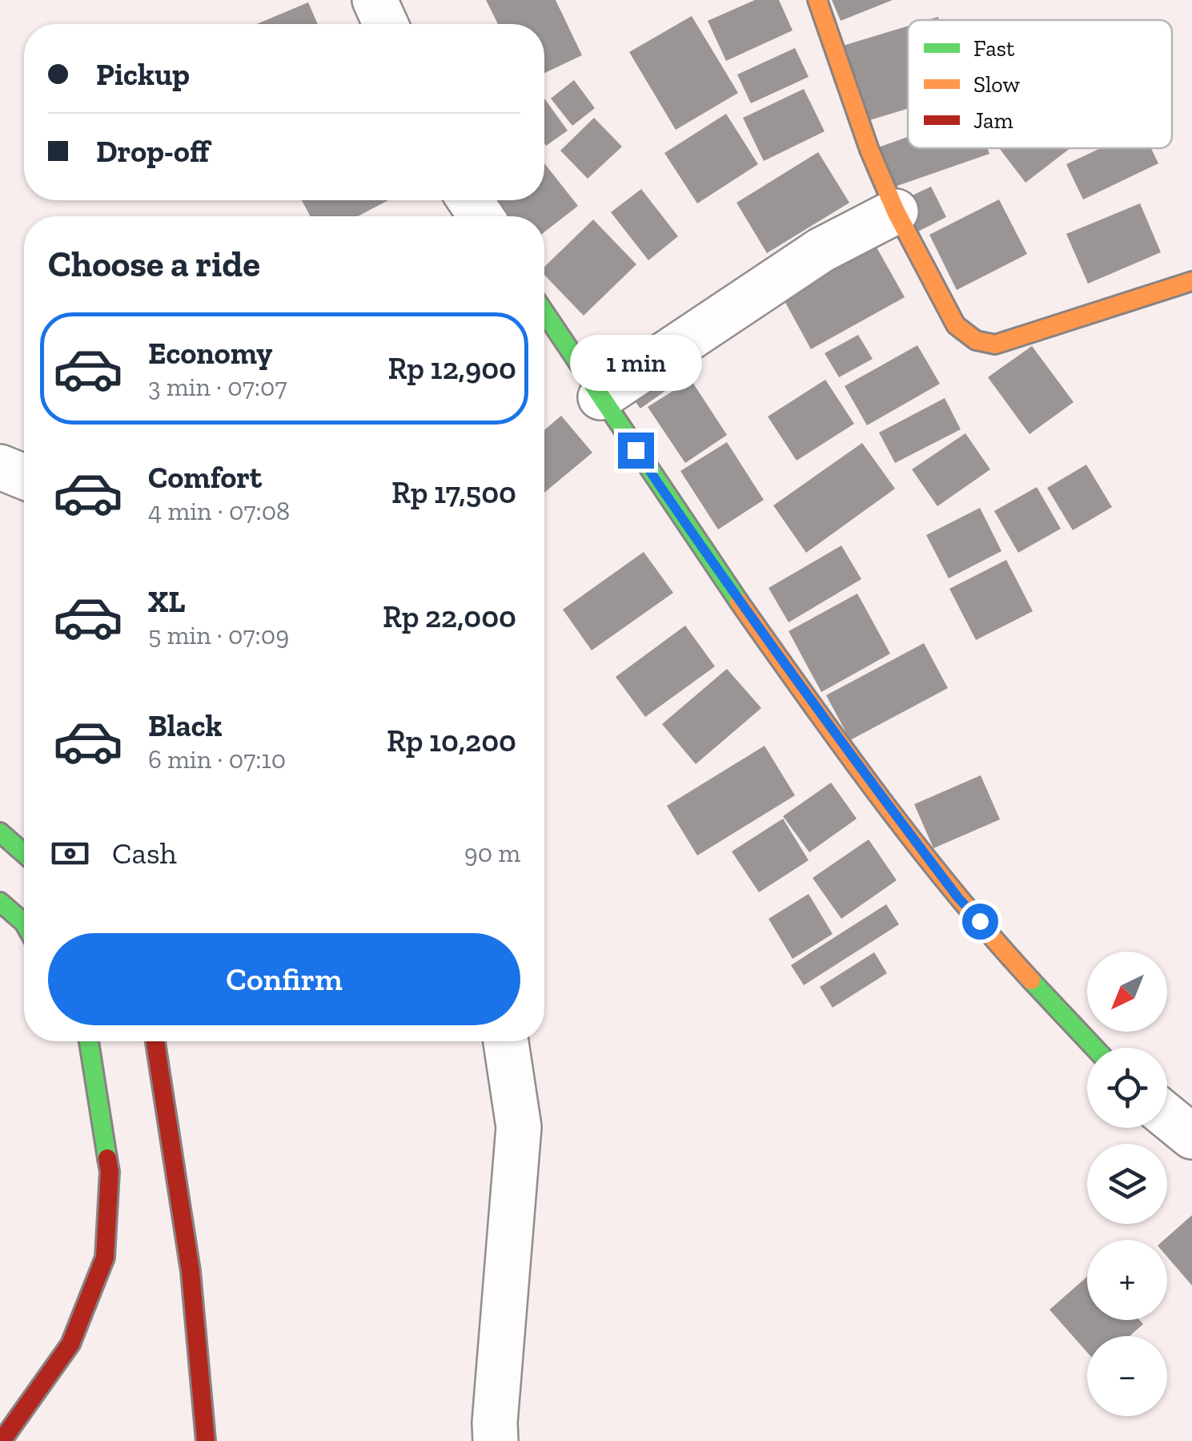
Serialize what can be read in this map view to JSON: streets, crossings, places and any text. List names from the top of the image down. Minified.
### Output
{"legend":["Fast","Slow","Jam"],"north":"bottom left","page":{"banner":["Pickup","Drop-off"],"heading":"Choose a ride","list":[{"name":"Economy","note":"3 min · 07:07","value":"Rp 12,900"},{"name":"Comfort","note":"4 min · 07:08","value":"Rp 17,500"},{"name":"XL","note":"5 min · 07:09","value":"Rp 22,000"},{"name":"Black","note":"6 min · 07:10","value":"Rp 10,200"}],"bubble":"1 min","pay":["Cash","90 m"],"buttons":"Confirm","map_buttons":["+","−"]}}
